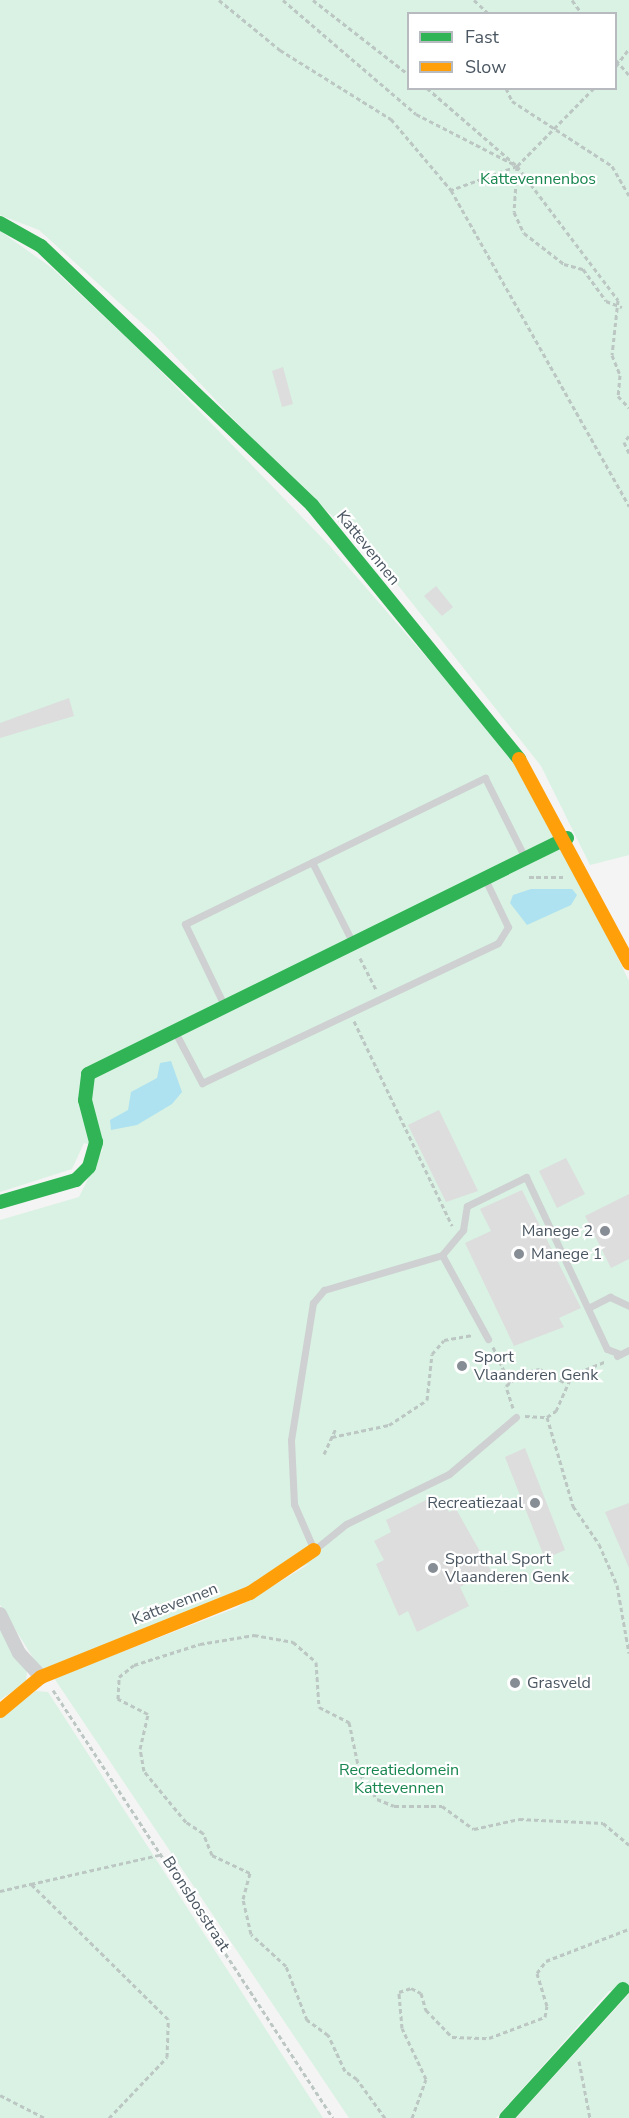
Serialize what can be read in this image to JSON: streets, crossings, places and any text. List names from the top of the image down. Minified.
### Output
{"streets":{"street":["Kattevennen"],"path":["Bronsbosstraat"]},"parks":["Kattevennenbos","Recreatiedomein Kattevennen"],"places":["Manege 2","Manege 1","Sport Vlaanderen Genk","Recreatiezaal","Sporthal Sport Vlaanderen Genk","Grasveld"],"legend":["Fast","Slow"]}
